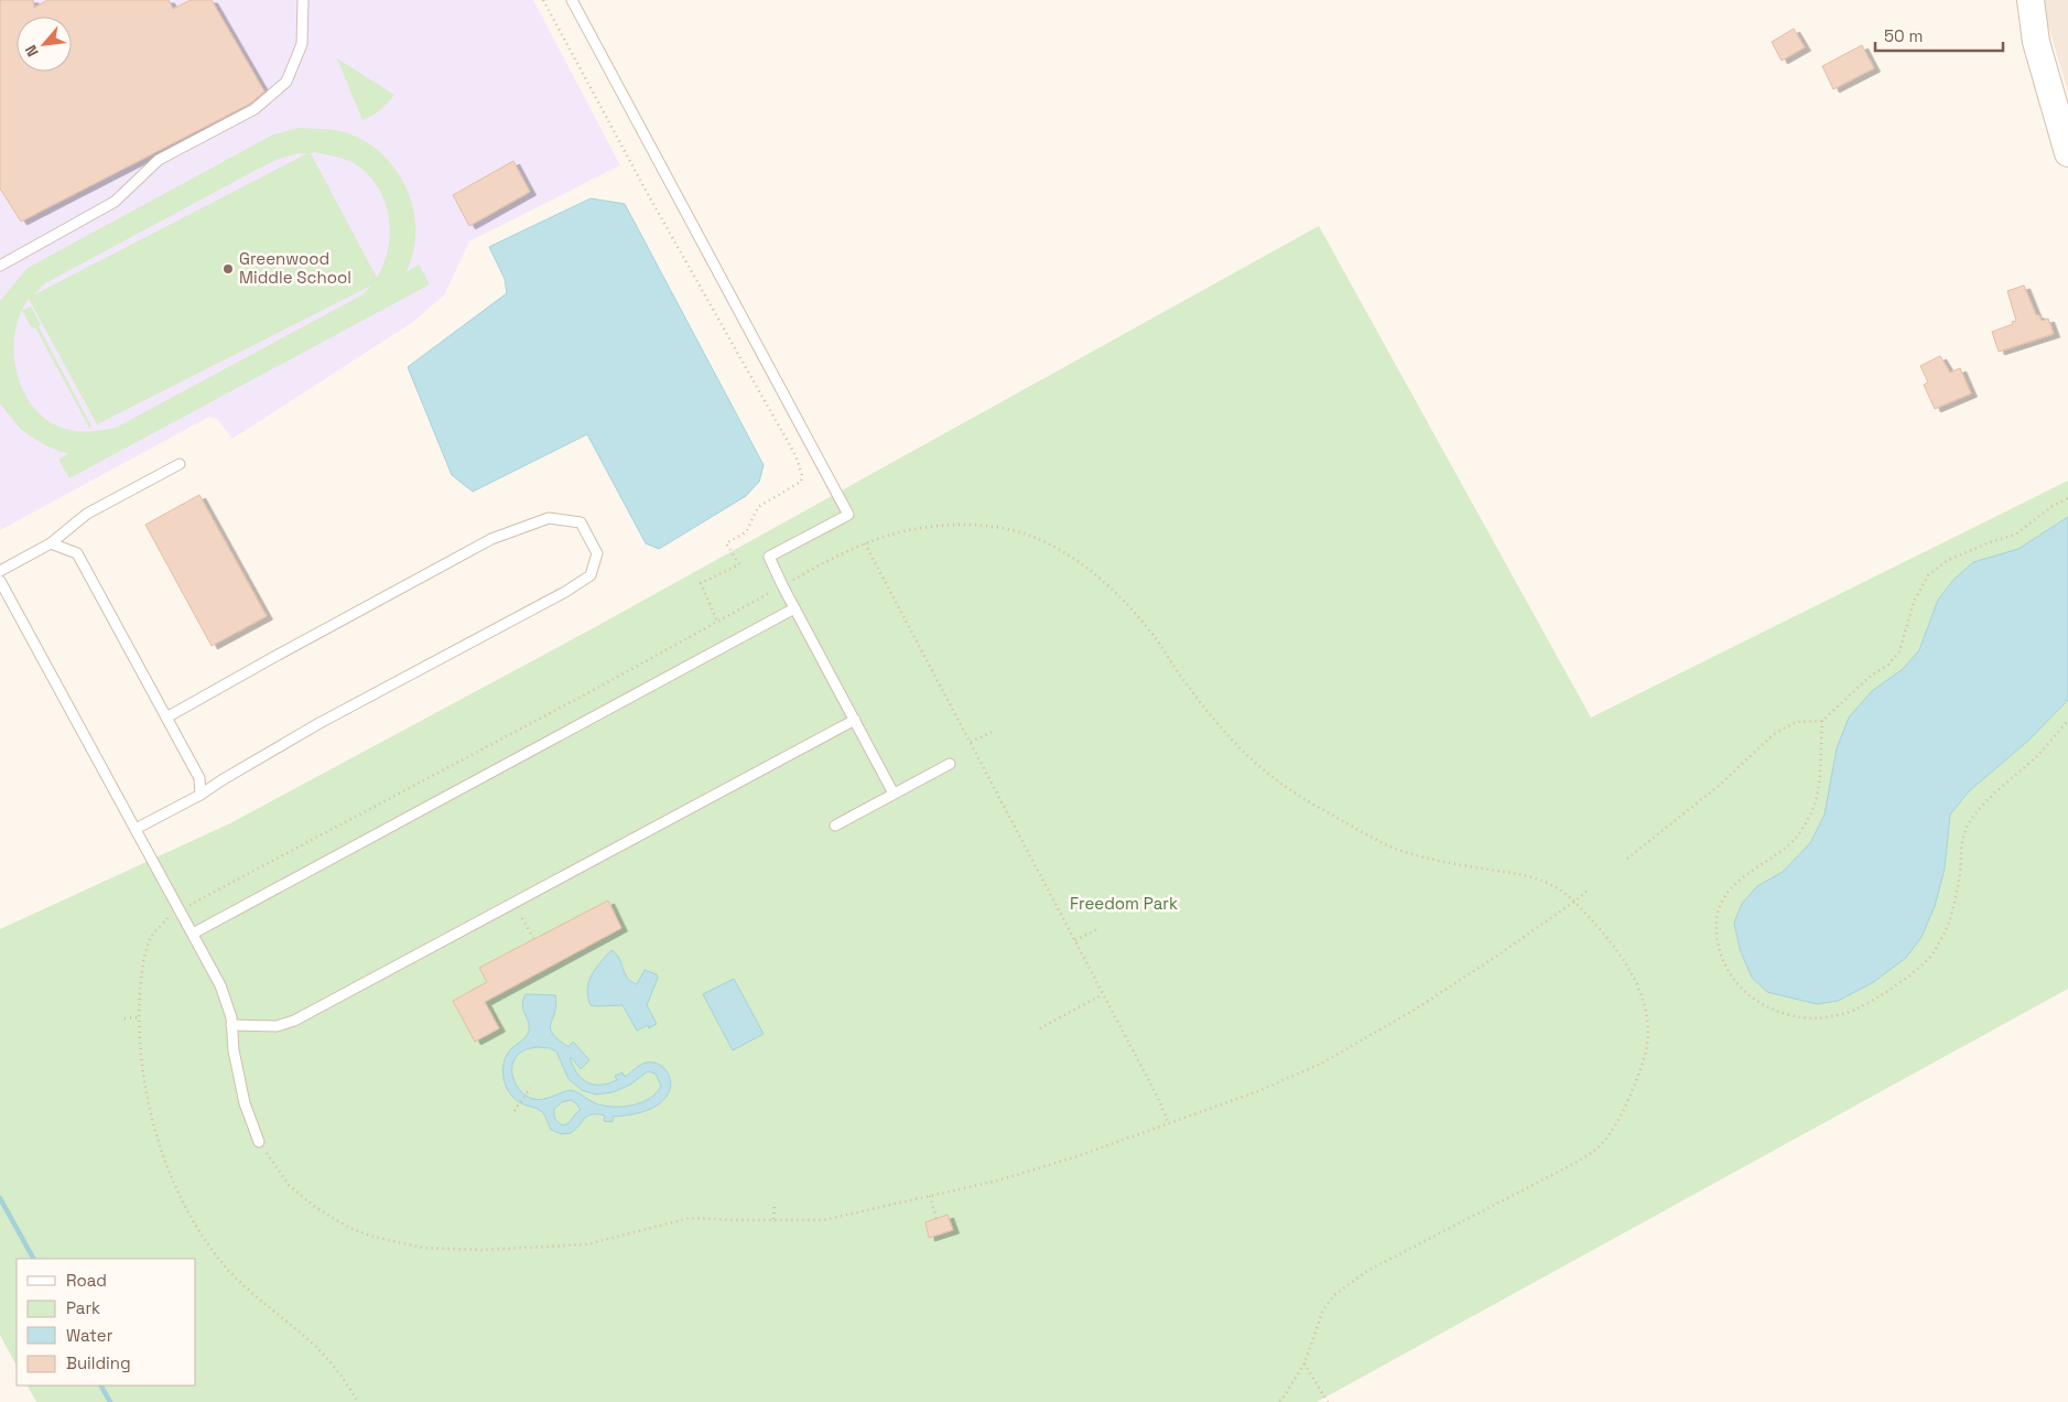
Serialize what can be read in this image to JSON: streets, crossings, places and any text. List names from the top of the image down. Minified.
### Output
{"parks":["Freedom Park"],"places":["Greenwood Middle School"],"legend":["Road","Park","Water","Building"],"scale_bar":"50 m","north":"bottom left"}
